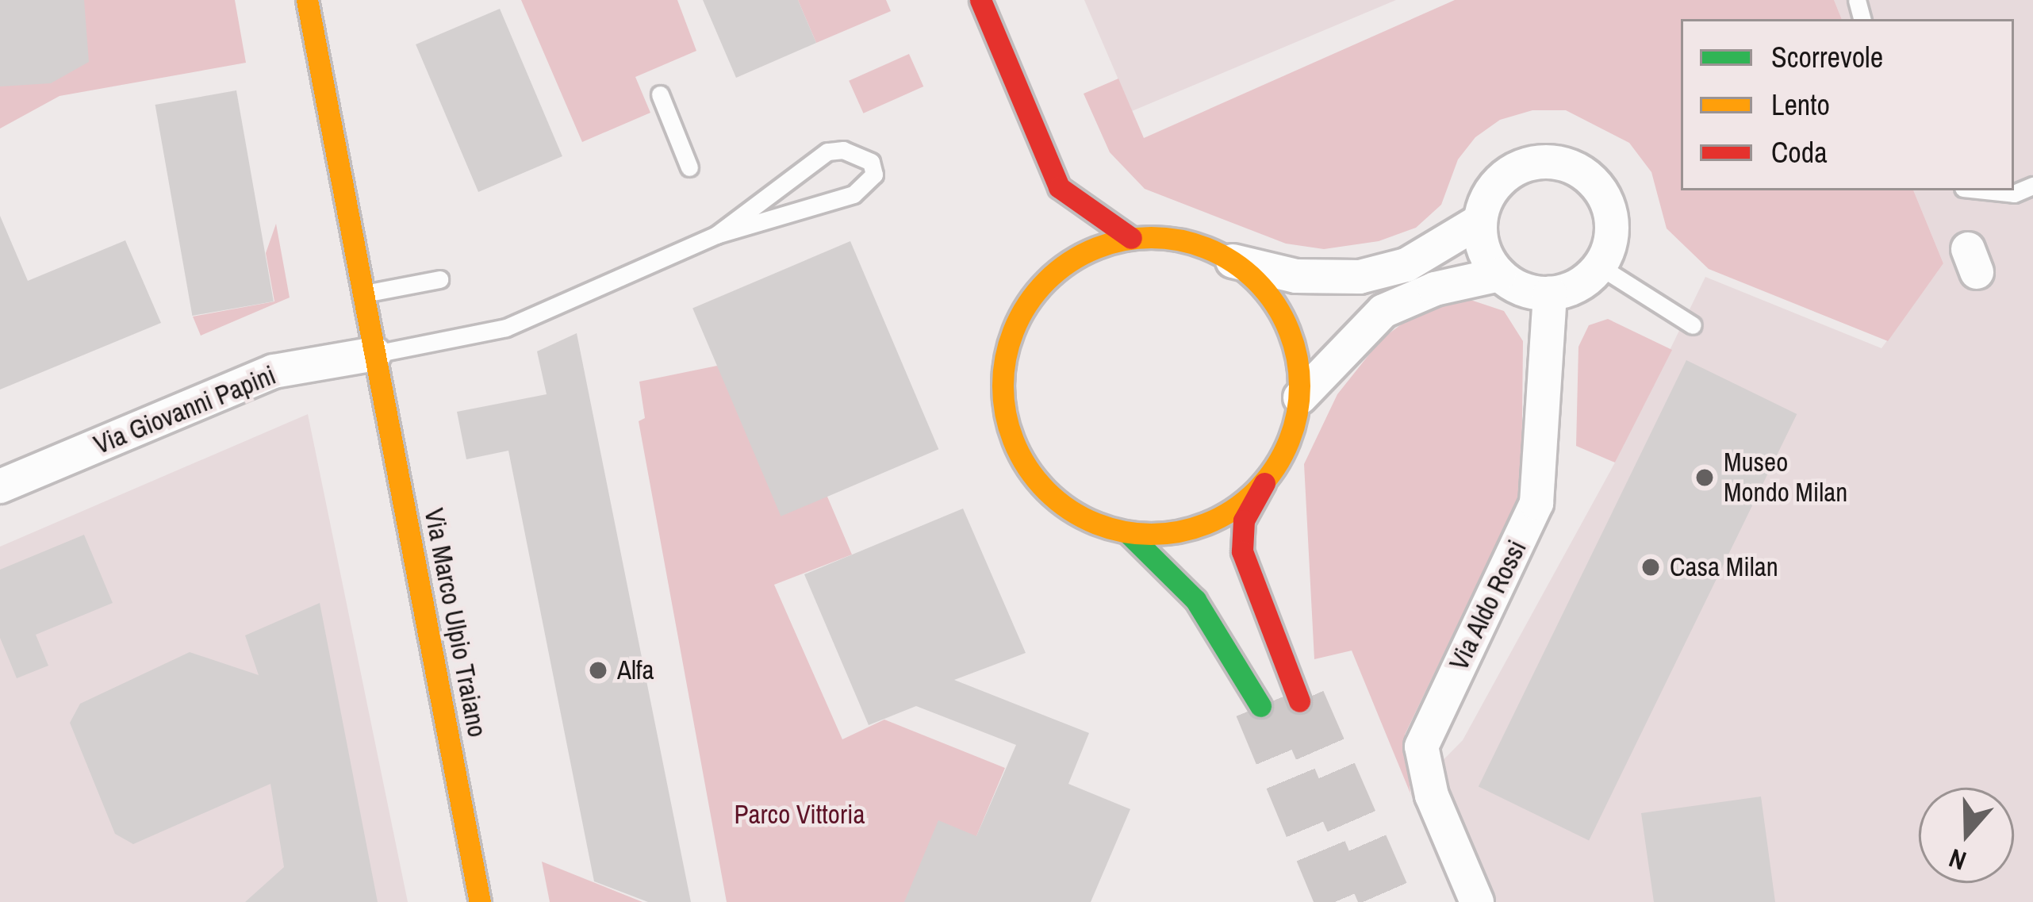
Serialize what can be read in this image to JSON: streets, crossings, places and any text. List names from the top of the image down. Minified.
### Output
{"streets":{"main road":["Via Marco Ulpio Traiano"],"street":["Via Giovanni Papini","Via Aldo Rossi"]},"crossings":[["Via Giovanni Papini","Via Marco Ulpio Traiano"]],"parks":["Parco Vittoria"],"places":["Museo Mondo Milan","Casa Milan","Alfa"],"legend":["Scorrevole","Lento","Coda"],"north":"bottom"}
